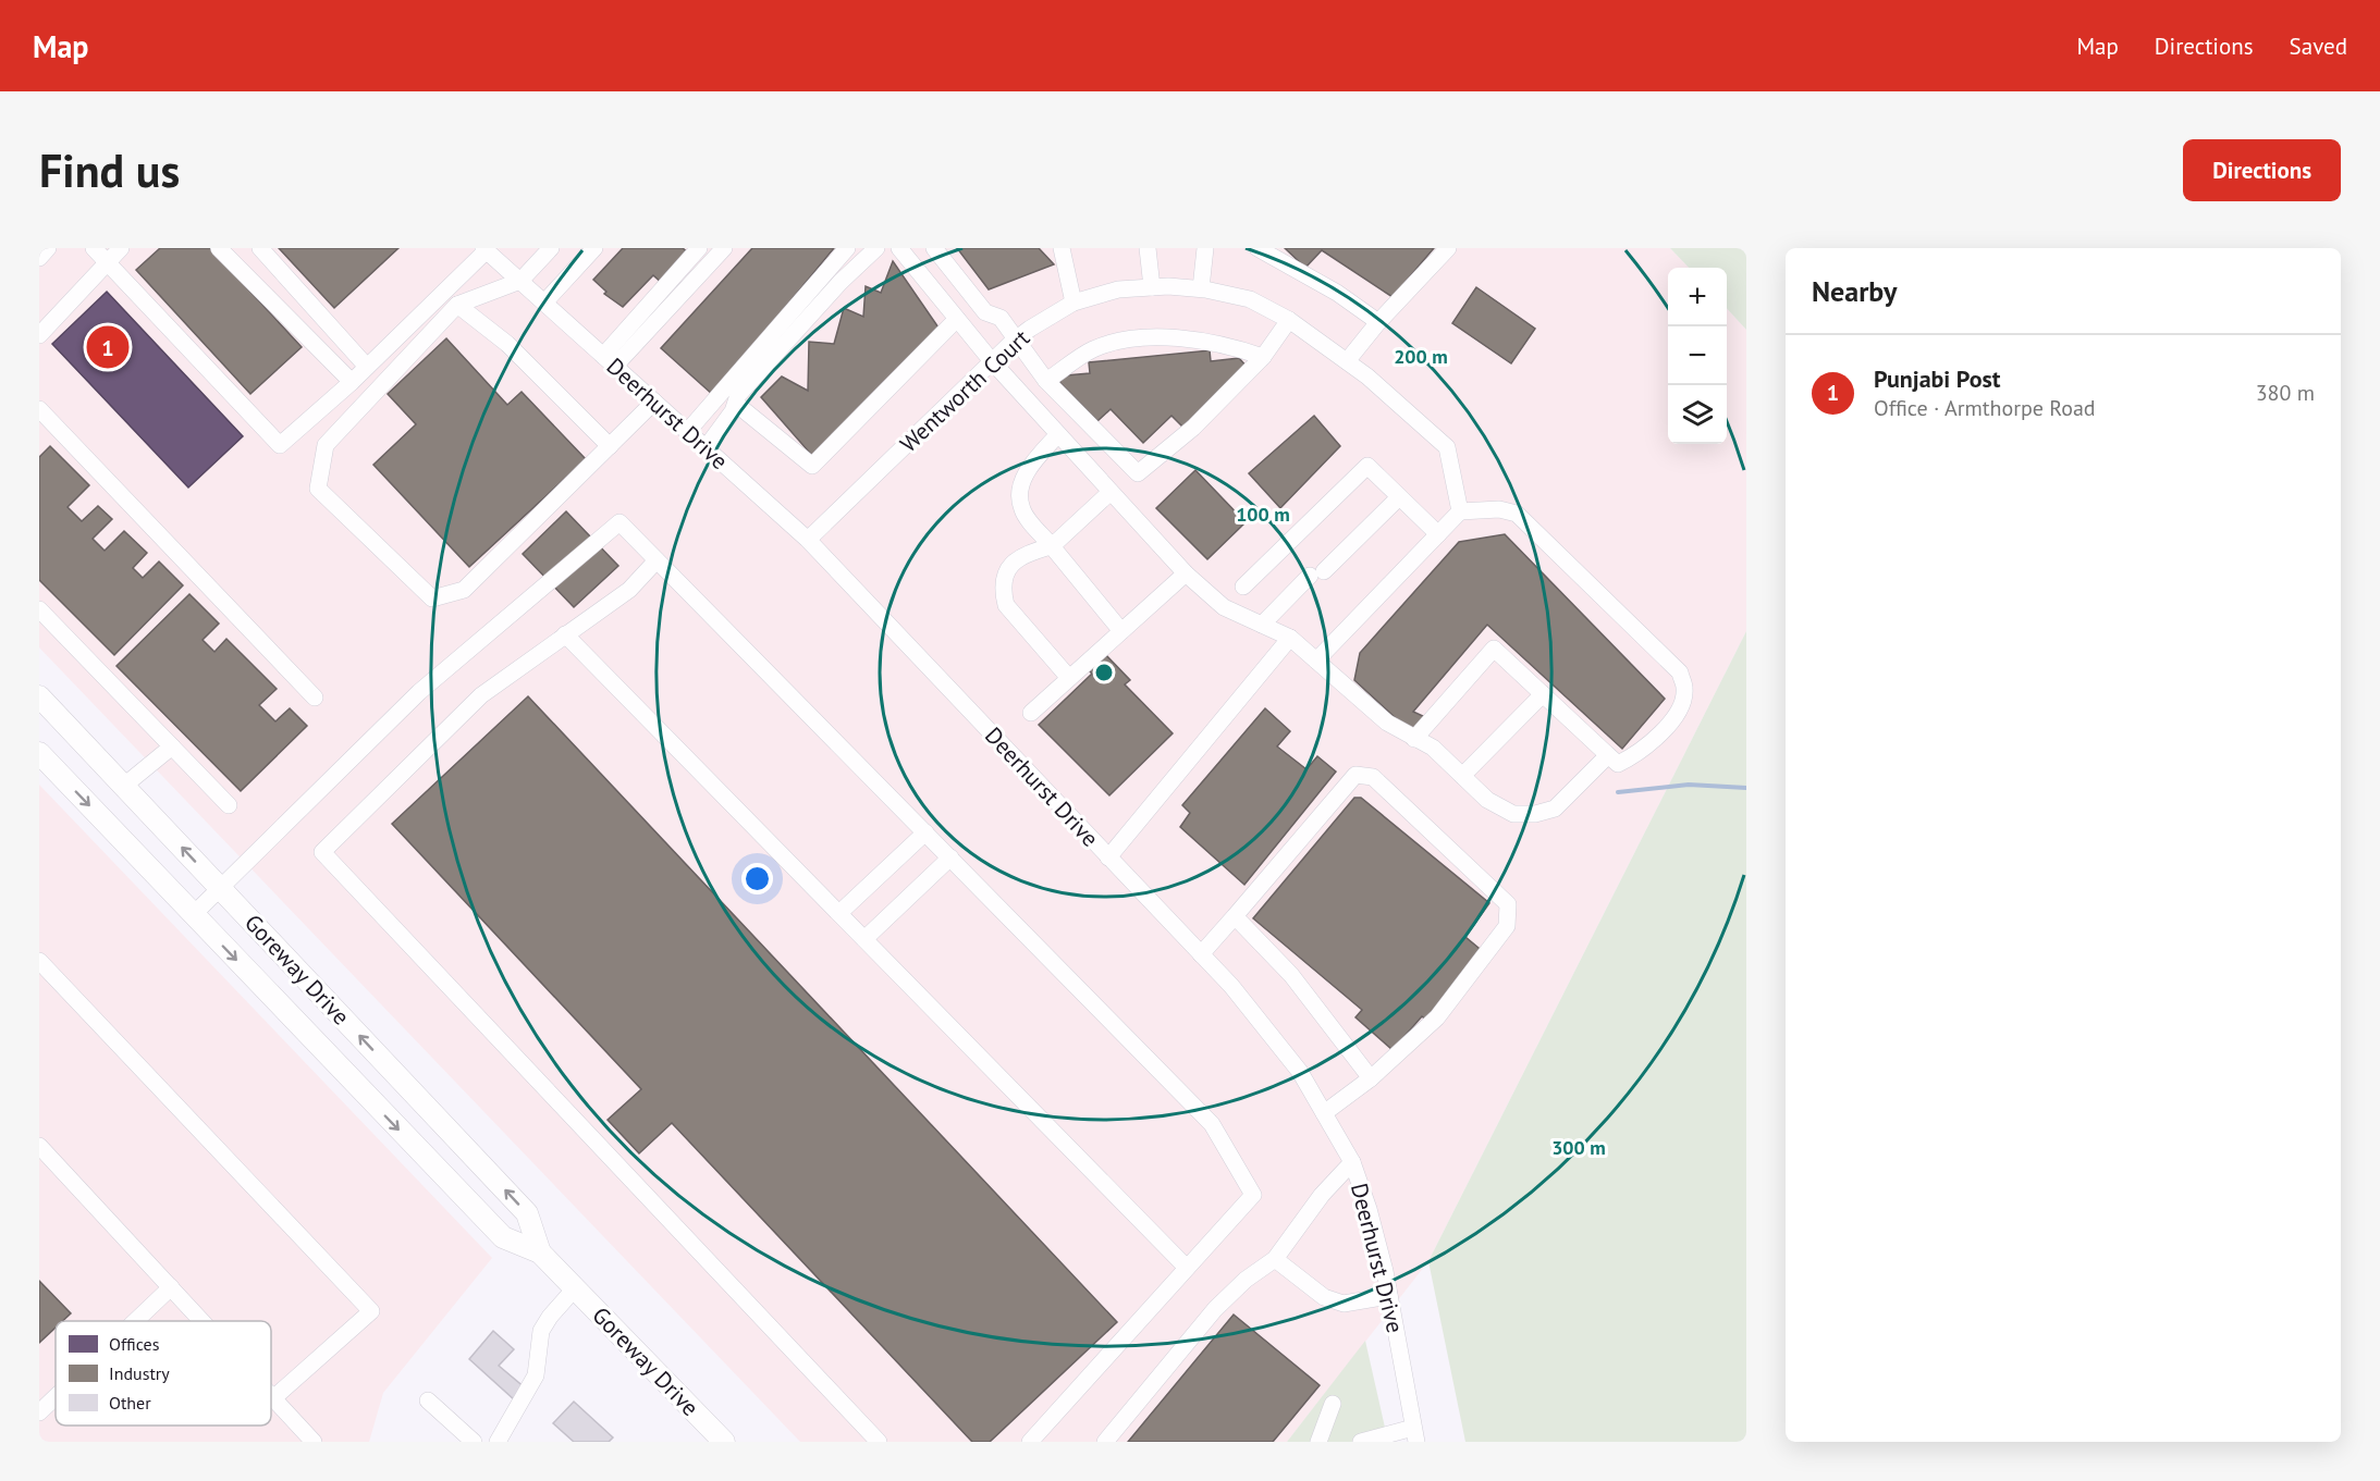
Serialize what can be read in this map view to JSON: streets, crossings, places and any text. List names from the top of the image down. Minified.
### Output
{"streets":{"main road":["Goreway Drive"],"street":["Wentworth Court","Deerhurst Drive"]},"crossings":[["Wentworth Court","Deerhurst Drive"]],"legend":["Offices","Industry","Other"],"page":{"header":"Map","nav":["Map","Directions","Saved"],"buttons":"Directions","title":"Find us","heading":"Nearby","map_buttons":["+","−"],"pins":"1","list":[{"mark":"1","name":"Punjabi Post","note":"Office · Armthorpe Road","value":"380 m"}]},"rings":["200 m","100 m","300 m"]}
